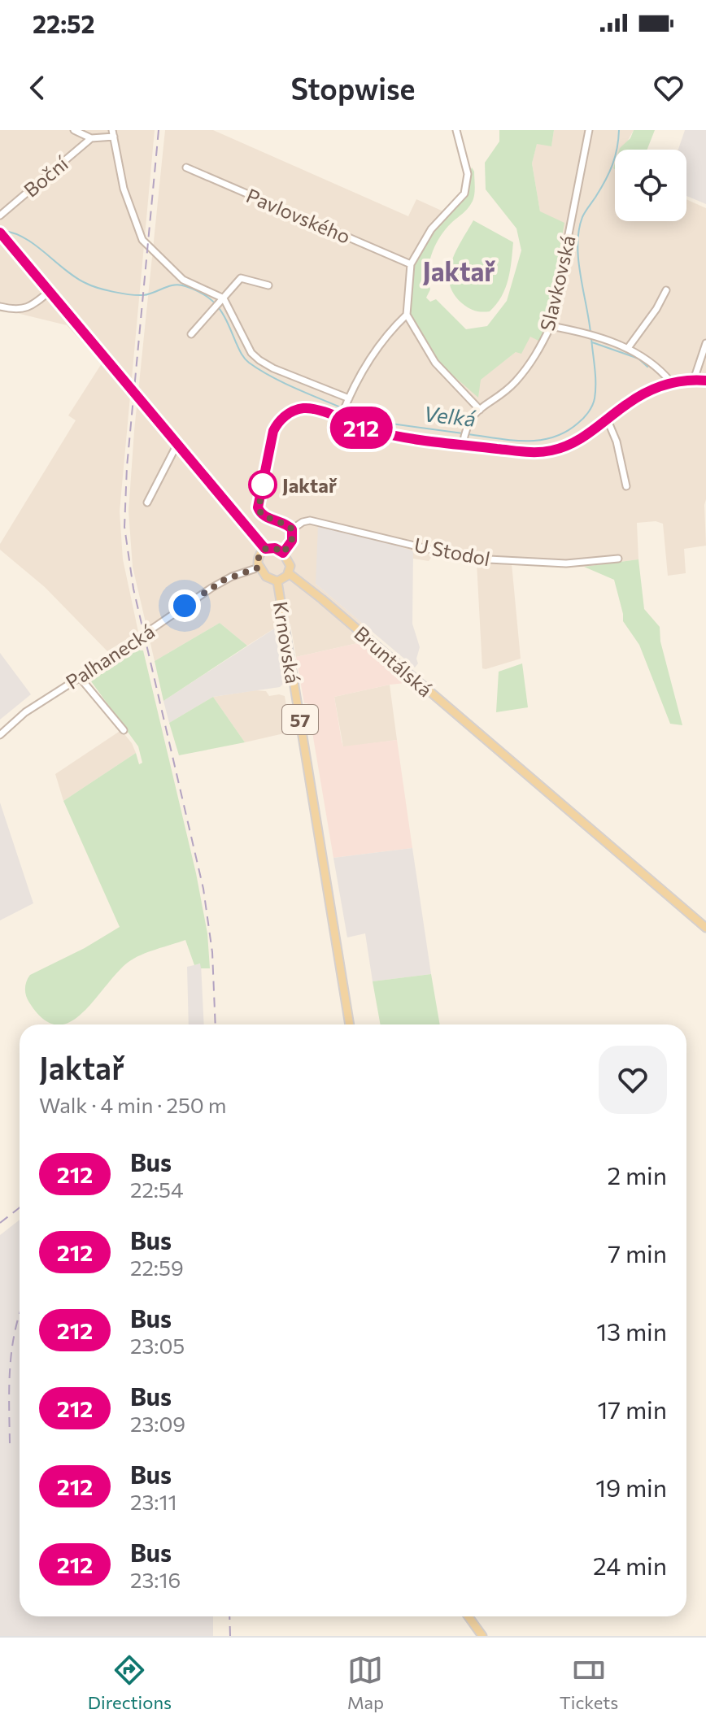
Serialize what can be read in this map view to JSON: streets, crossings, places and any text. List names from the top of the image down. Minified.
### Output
{"streets":{"main road":["Krnovská","Bruntálská","57"],"street":["Boční","Pavlovského","Slavkovská","U Stodol","Palhanecká"]},"crossings":[["Krnovská","Palhanecká"],["Krnovská","Bruntálská"],["Palhanecká","Bruntálská"]],"districts":["Jaktař"],"water":["Velká"],"places":["Jaktař"],"lines":["bus line 212"],"page":{"status":"22:52","header":"Stopwise","on_map":"212","heading":["Jaktař","Walk · 4 min · 250 m"],"list":[{"mark":"212","name":"Bus","note":"22:54","value":"2 min"},{"mark":"212","name":"Bus","note":"22:59","value":"7 min"},{"mark":"212","name":"Bus","note":"23:05","value":"13 min"},{"mark":"212","name":"Bus","note":"23:09","value":"17 min"},{"mark":"212","name":"Bus","note":"23:11","value":"19 min"},{"mark":"212","name":"Bus","note":"23:16","value":"24 min"}],"tabs":["Directions","Map","Tickets"]}}
